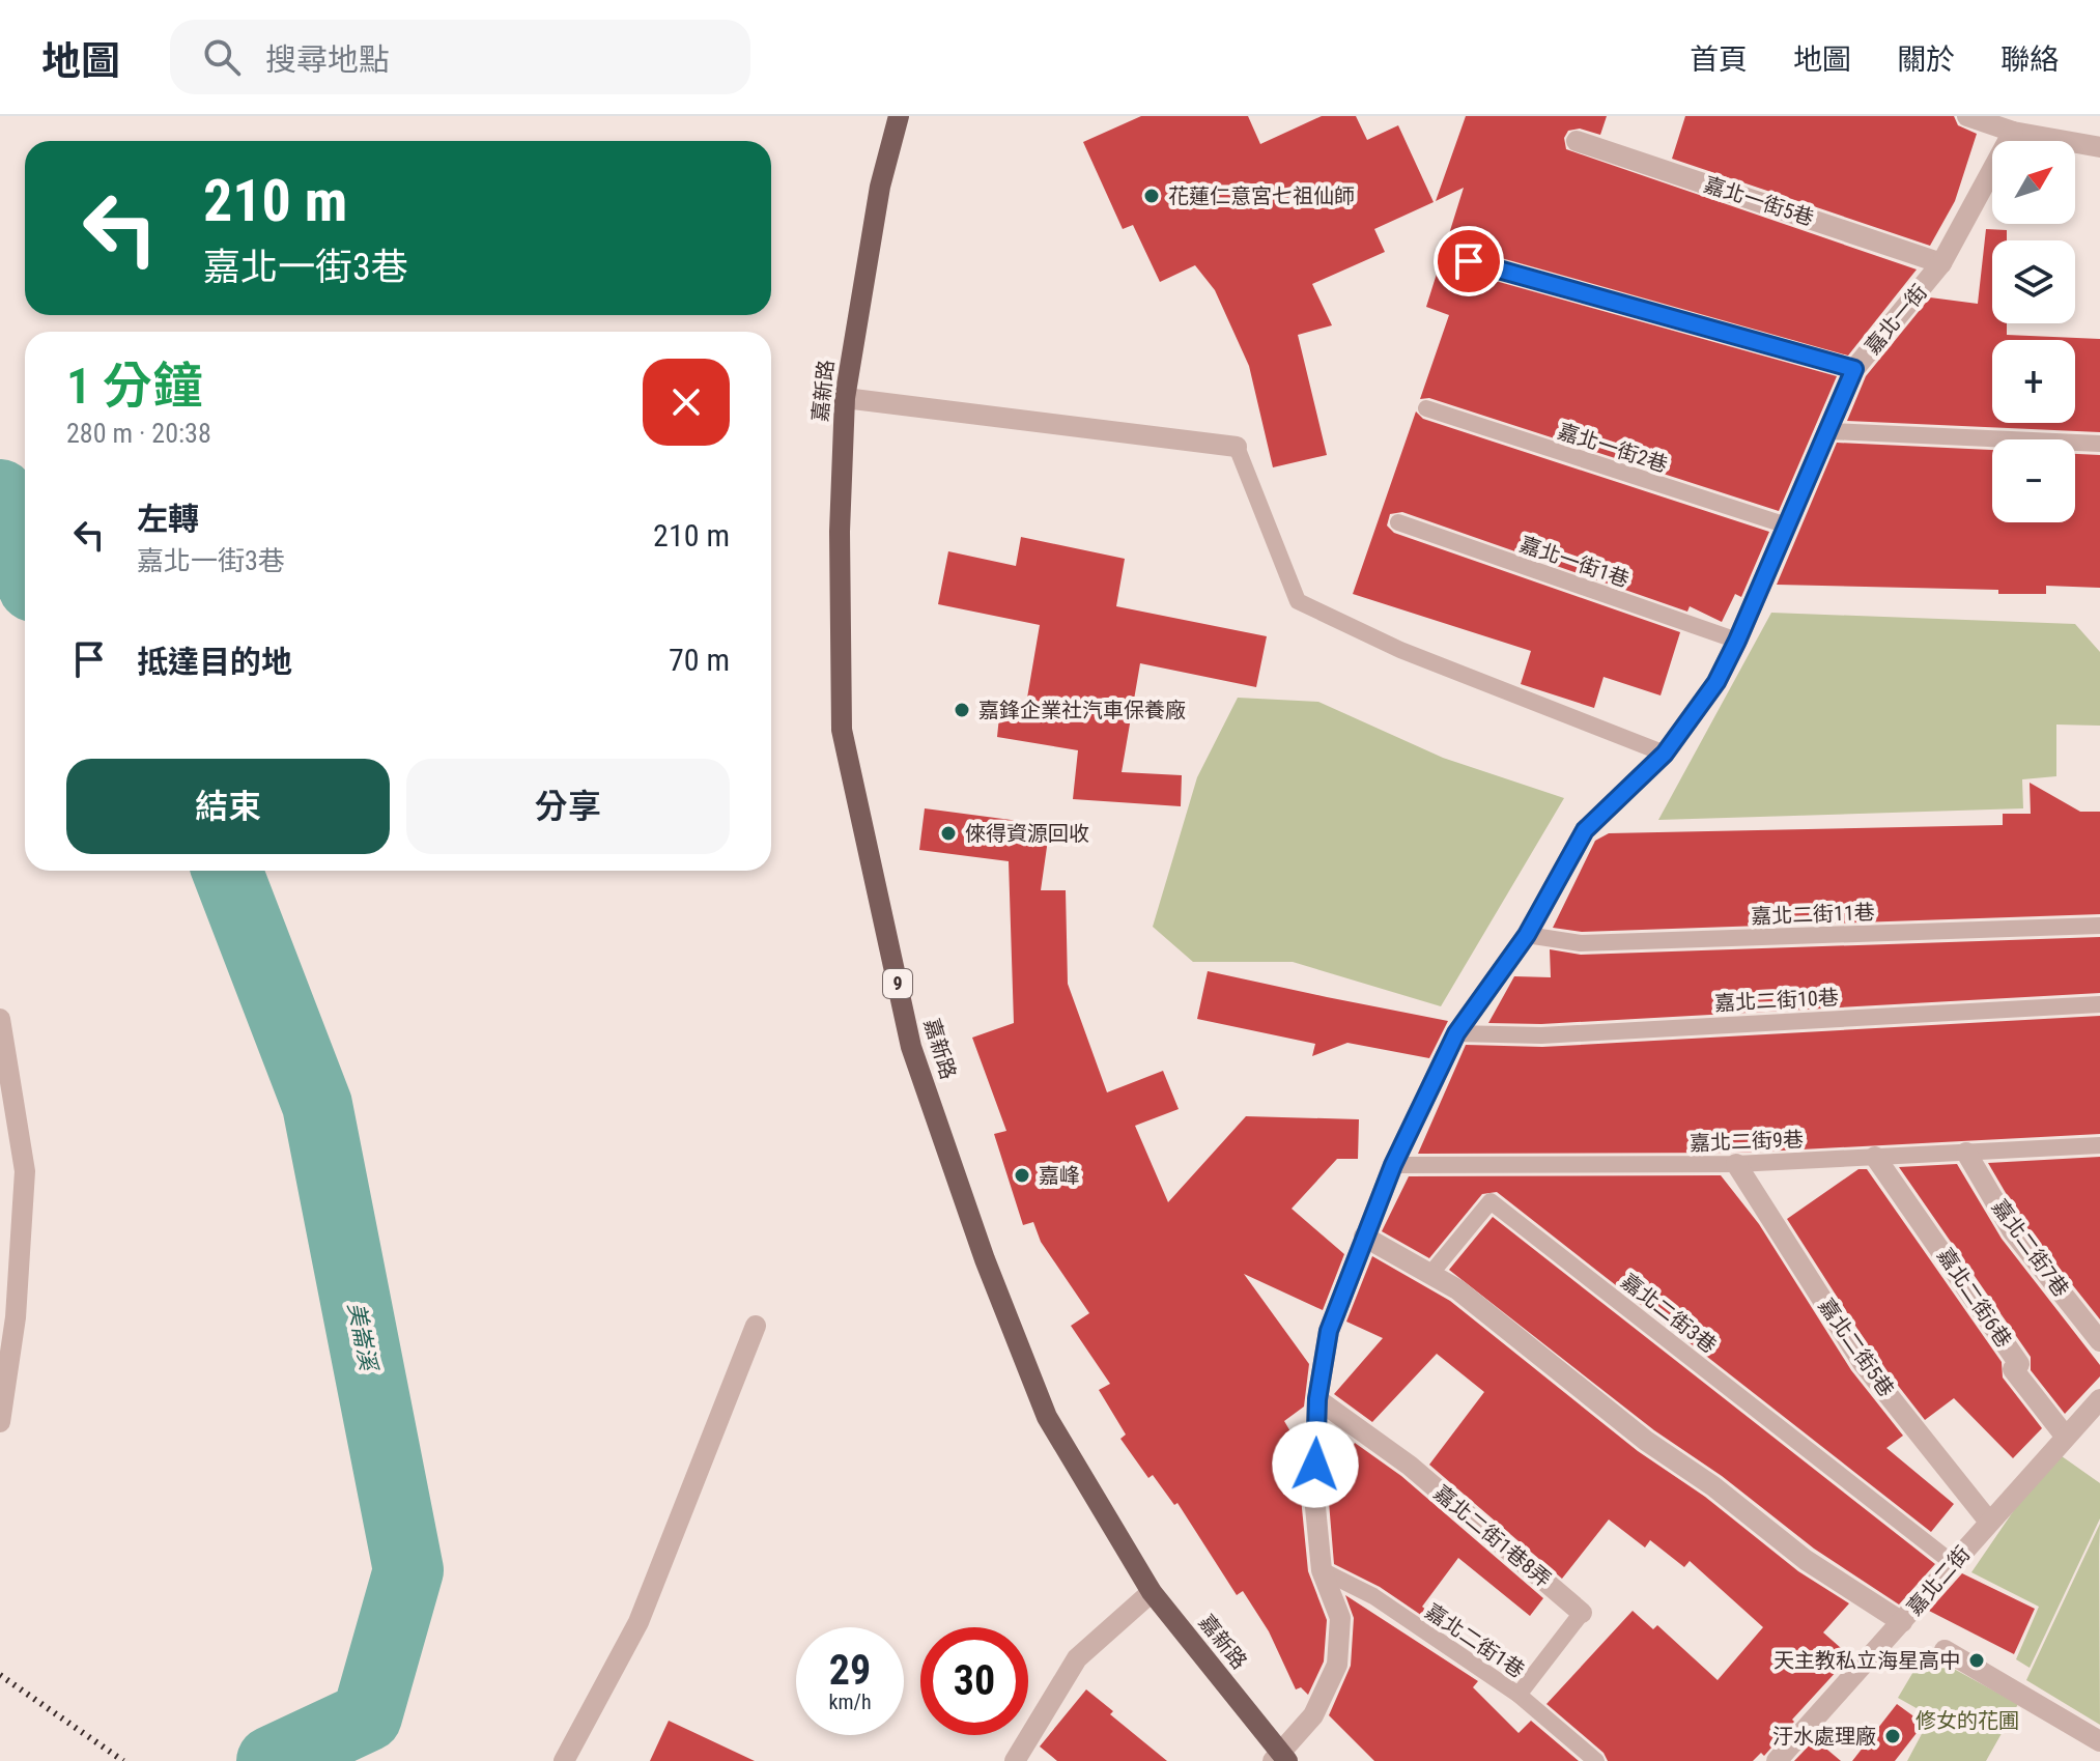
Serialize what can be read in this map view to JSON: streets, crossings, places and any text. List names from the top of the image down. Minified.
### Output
{"streets":{"main road":["嘉新路","9"],"street":["嘉北一街5巷","嘉北一街","嘉北二街7巷","嘉北二街6巷","嘉北二街5巷","嘉北二街1巷8弄","嘉北二街"],"lane":["嘉北一街2巷","嘉北一街1巷","嘉北二街11巷","嘉北二街10巷","嘉北二街9巷","嘉北二街3巷","嘉北二街1巷"]},"crossings":[["嘉北一街5巷","嘉北一街"],["嘉北一街","嘉新路"],["嘉北一街","嘉北一街2巷"],["嘉北一街","嘉北一街1巷"],["嘉北一街","嘉北二街11巷"],["嘉北一街","嘉北二街10巷"],["嘉北一街","嘉北二街9巷"],["嘉北一街","嘉北二街3巷"],["嘉北一街","嘉北二街1巷8弄"],["嘉北一街","嘉北二街1巷"],["嘉北二街9巷","嘉北二街7巷"],["嘉北二街9巷","嘉北二街6巷"],["嘉北二街9巷","嘉北二街5巷"],["嘉北二街6巷","嘉北二街"],["嘉北二街3巷","嘉北二街"],["嘉北二街5巷","嘉北二街"],["嘉北二街1巷8弄","嘉北二街1巷"]],"water":["美崙溪"],"parks":["修女的花圃"],"places":["花蓮仁意宮七祖仙師","嘉鋒企業社汽車保養廠","倈得資源回收","嘉峰","天主教私立海星高中","汙水處理廠"],"north":"top right","page":{"header":"地圖","search":"搜尋地點","nav":["首頁","地圖","關於","聯絡"],"map_buttons":["+","−"],"turn":["210 m","嘉北一街3巷"],"heading":["1 分鐘","280 m · 20:38"],"list":[{"name":"左轉","note":"嘉北一街3巷","value":"210 m"},{"name":"抵達目的地","value":"70 m"}],"buttons":["結束","分享"],"speed":"29 km/h","limit":"30"}}
